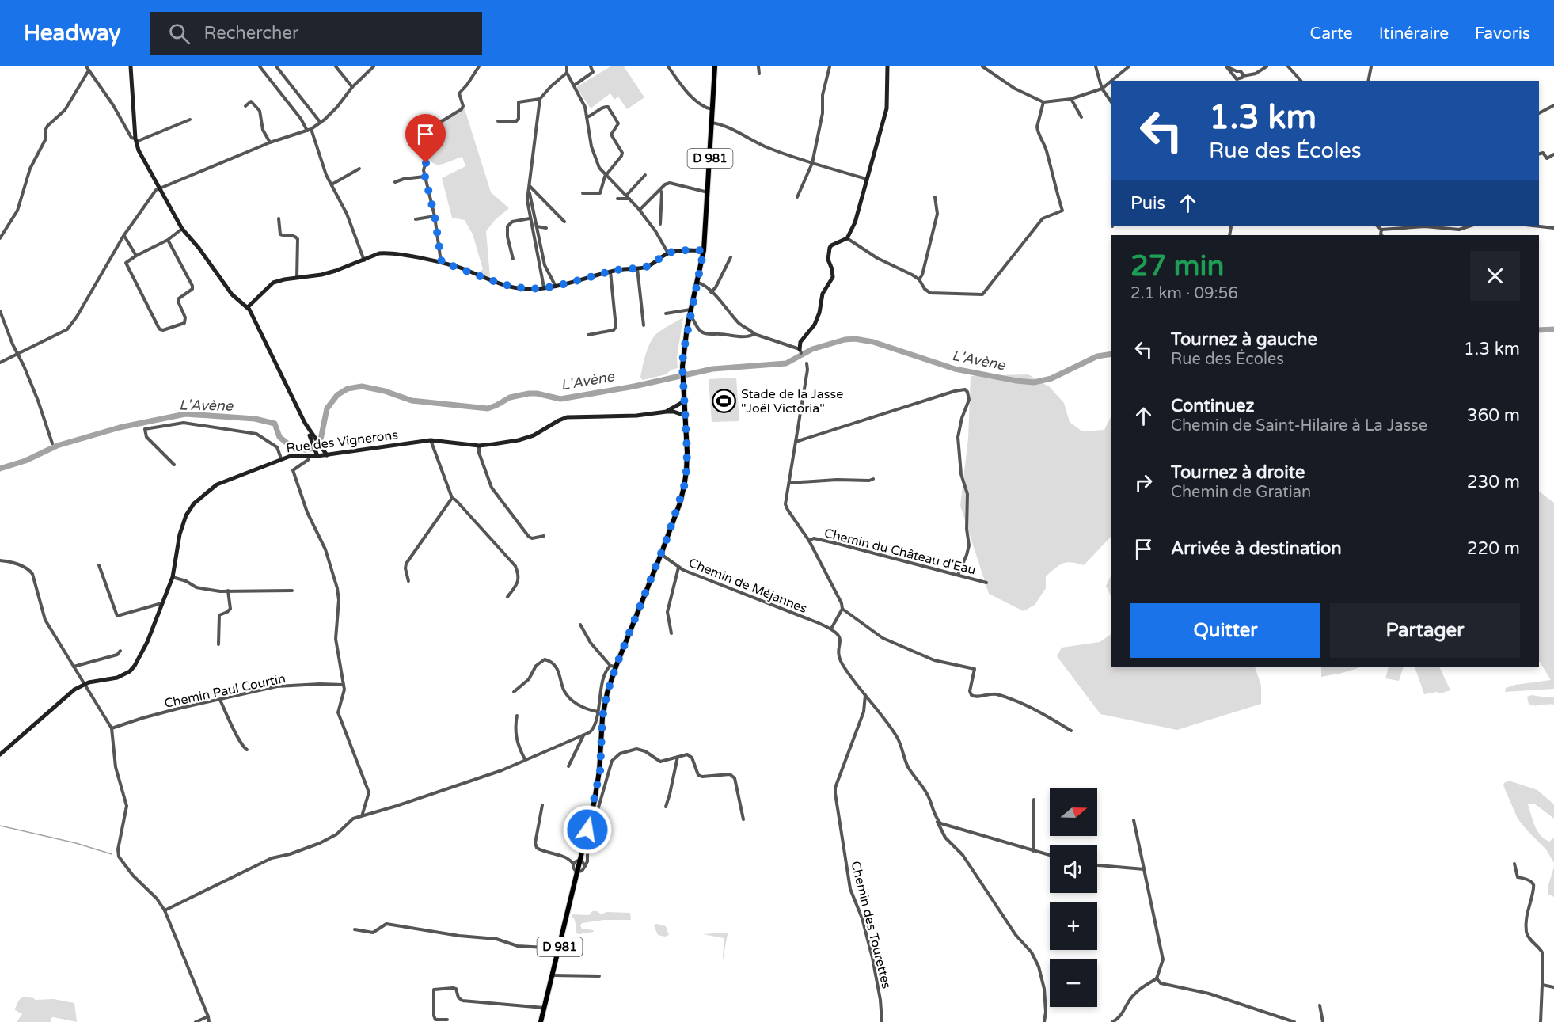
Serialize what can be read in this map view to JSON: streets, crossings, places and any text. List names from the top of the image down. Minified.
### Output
{"streets":{"main road":["D 981"],"street":["Rue des Vignerons","Chemin du Château d'Eau","Chemin de Méjannes","Chemin Paul Courtin","Chemin des Tourettes"]},"crossings":[["D 981","Rue des Vignerons"],["D 981","Chemin de Méjannes"]],"water":["L'Avène"],"places":{"sports":["Stade de la Jasse \"Joël Victoria\""]},"north":"right","page":{"header":"Headway","search":"Rechercher","nav":["Carte","Itinéraire","Favoris"],"turn":["1.3 km","Rue des Écoles"],"then":"Puis","heading":["27 min","2.1 km · 09:56"],"list":[{"name":"Tournez à gauche","note":"Rue des Écoles","value":"1.3 km"},{"name":"Continuez","note":"Chemin de Saint-Hilaire à La Jasse","value":"360 m"},{"name":"Tournez à droite","note":"Chemin de Gratian","value":"230 m"},{"name":"Arrivée à destination","value":"220 m"}],"buttons":["Quitter","Partager"],"map_buttons":["+","−"]}}
